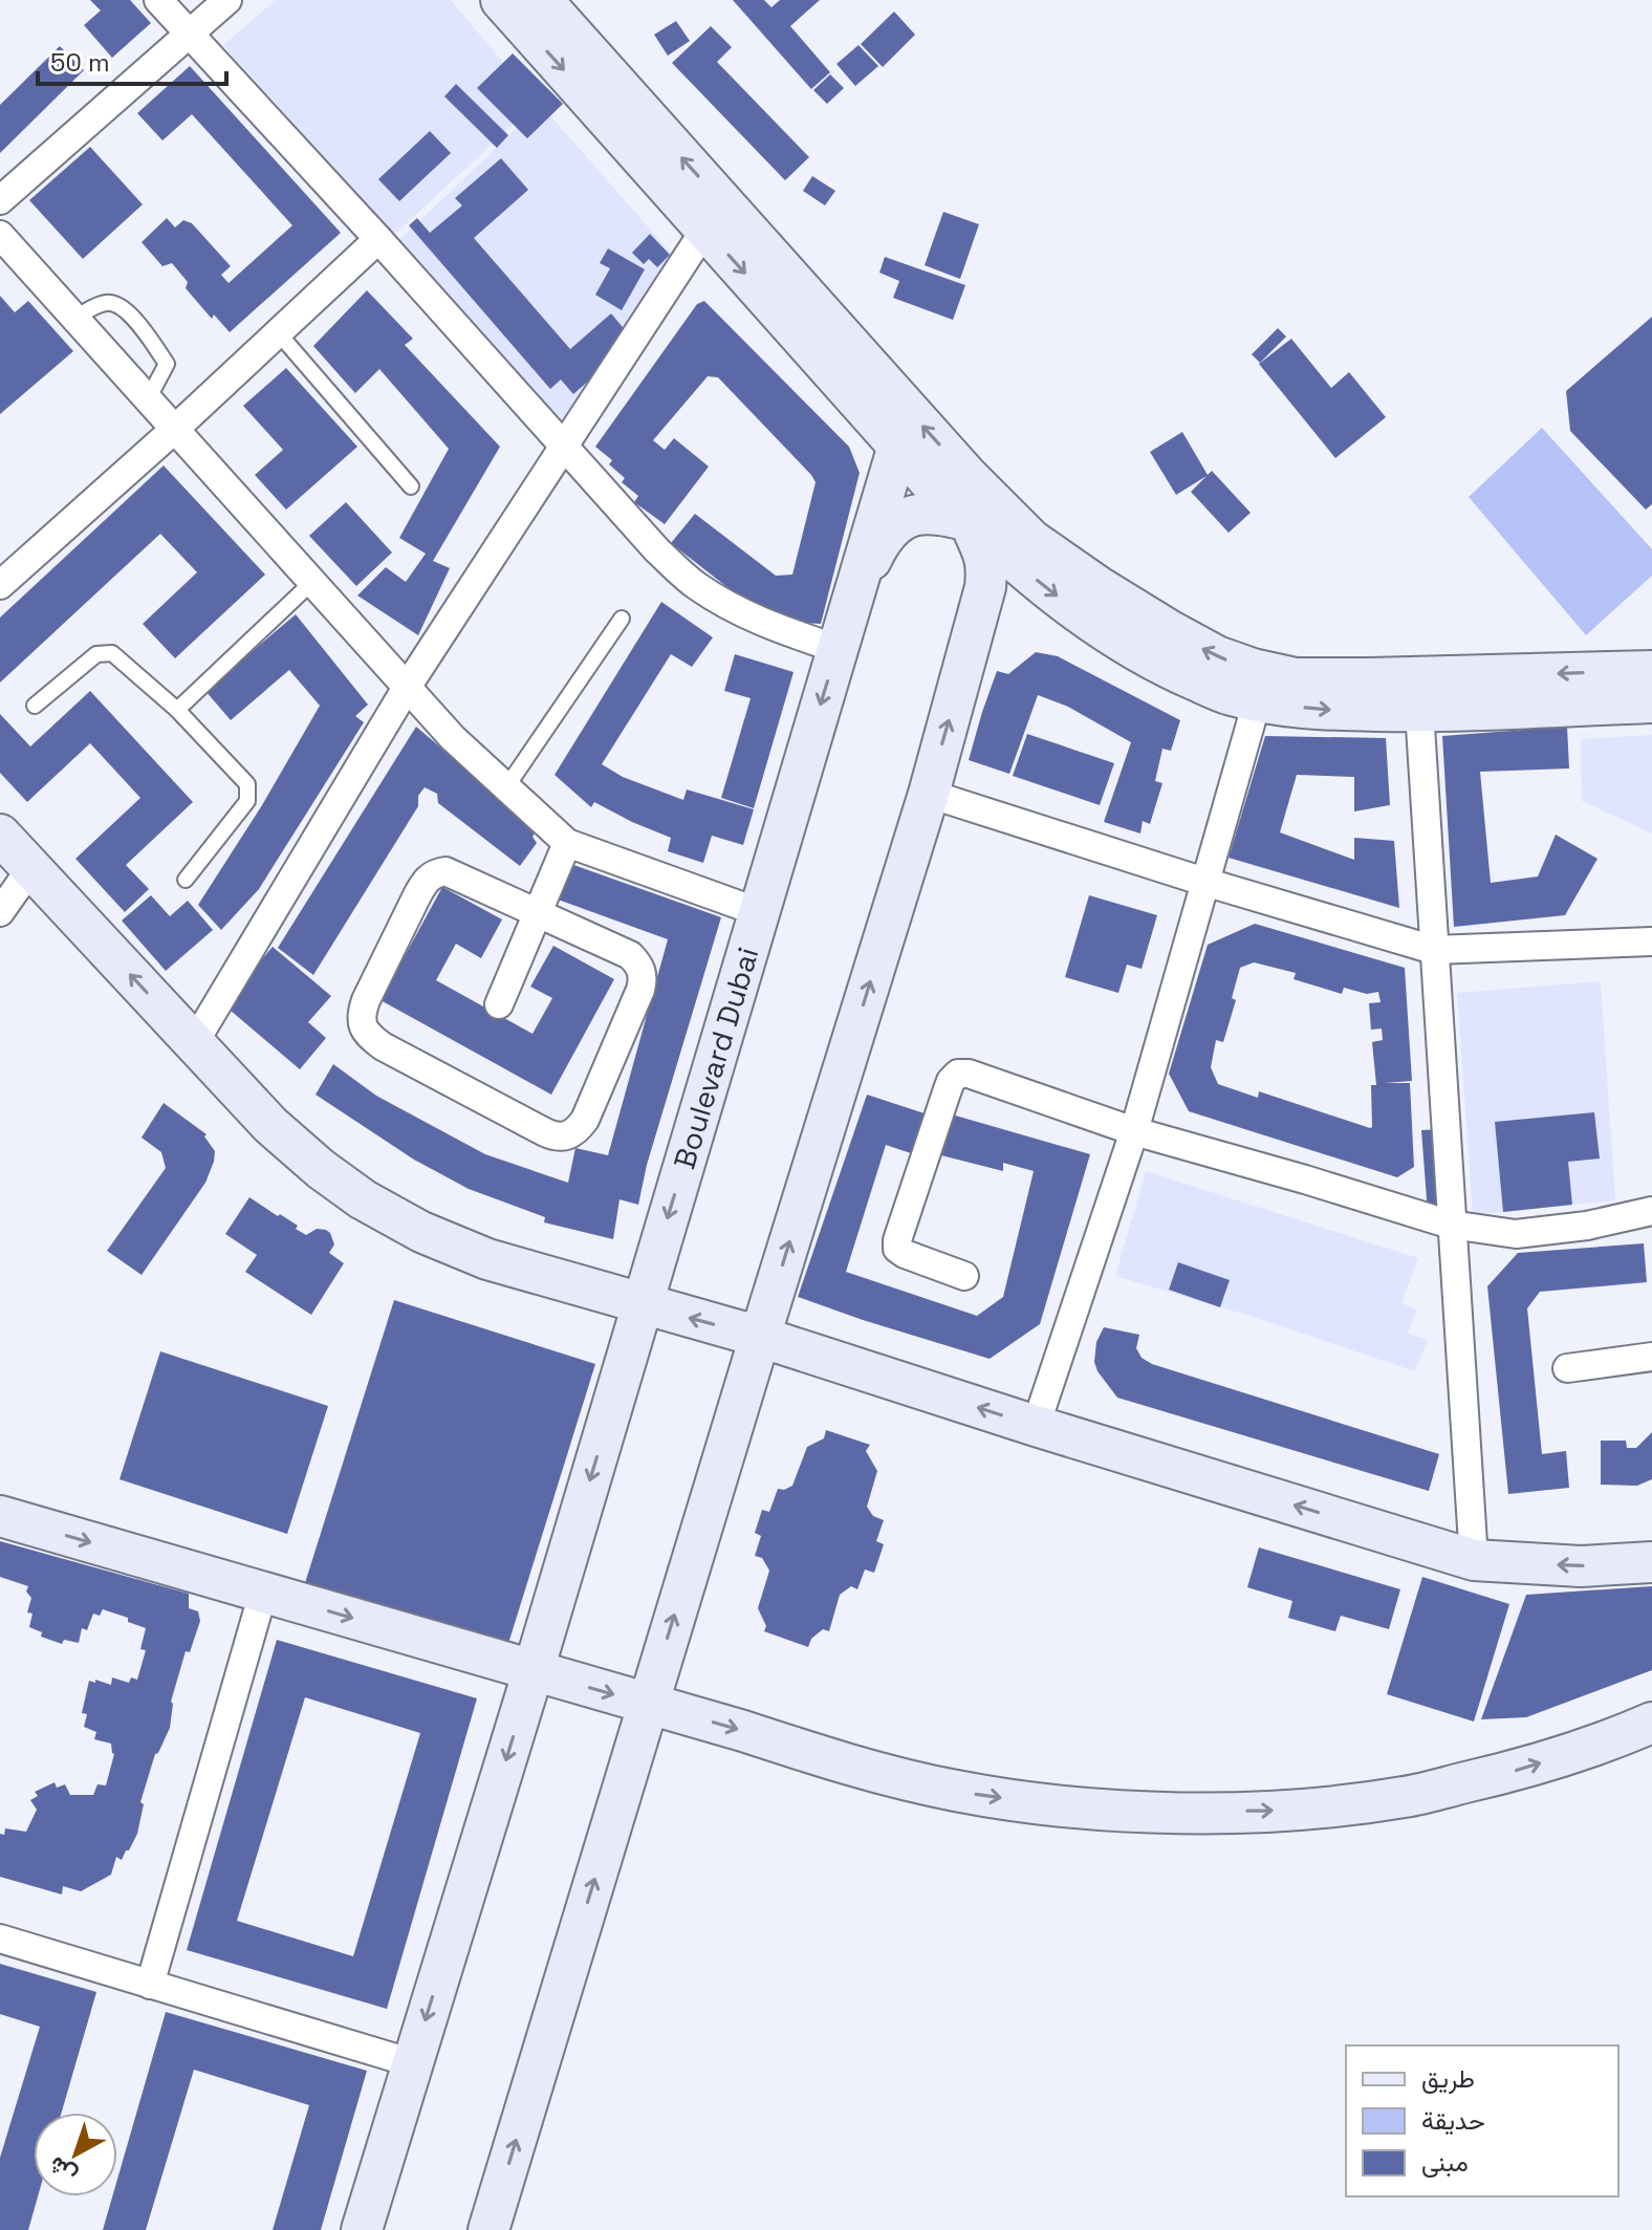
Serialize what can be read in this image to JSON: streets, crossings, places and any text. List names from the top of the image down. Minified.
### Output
{"streets":{"street":["Boulevard Dubai"]},"legend":["طريق","حديقة","مبنى"],"scale_bar":"50 m","north":"bottom left"}
